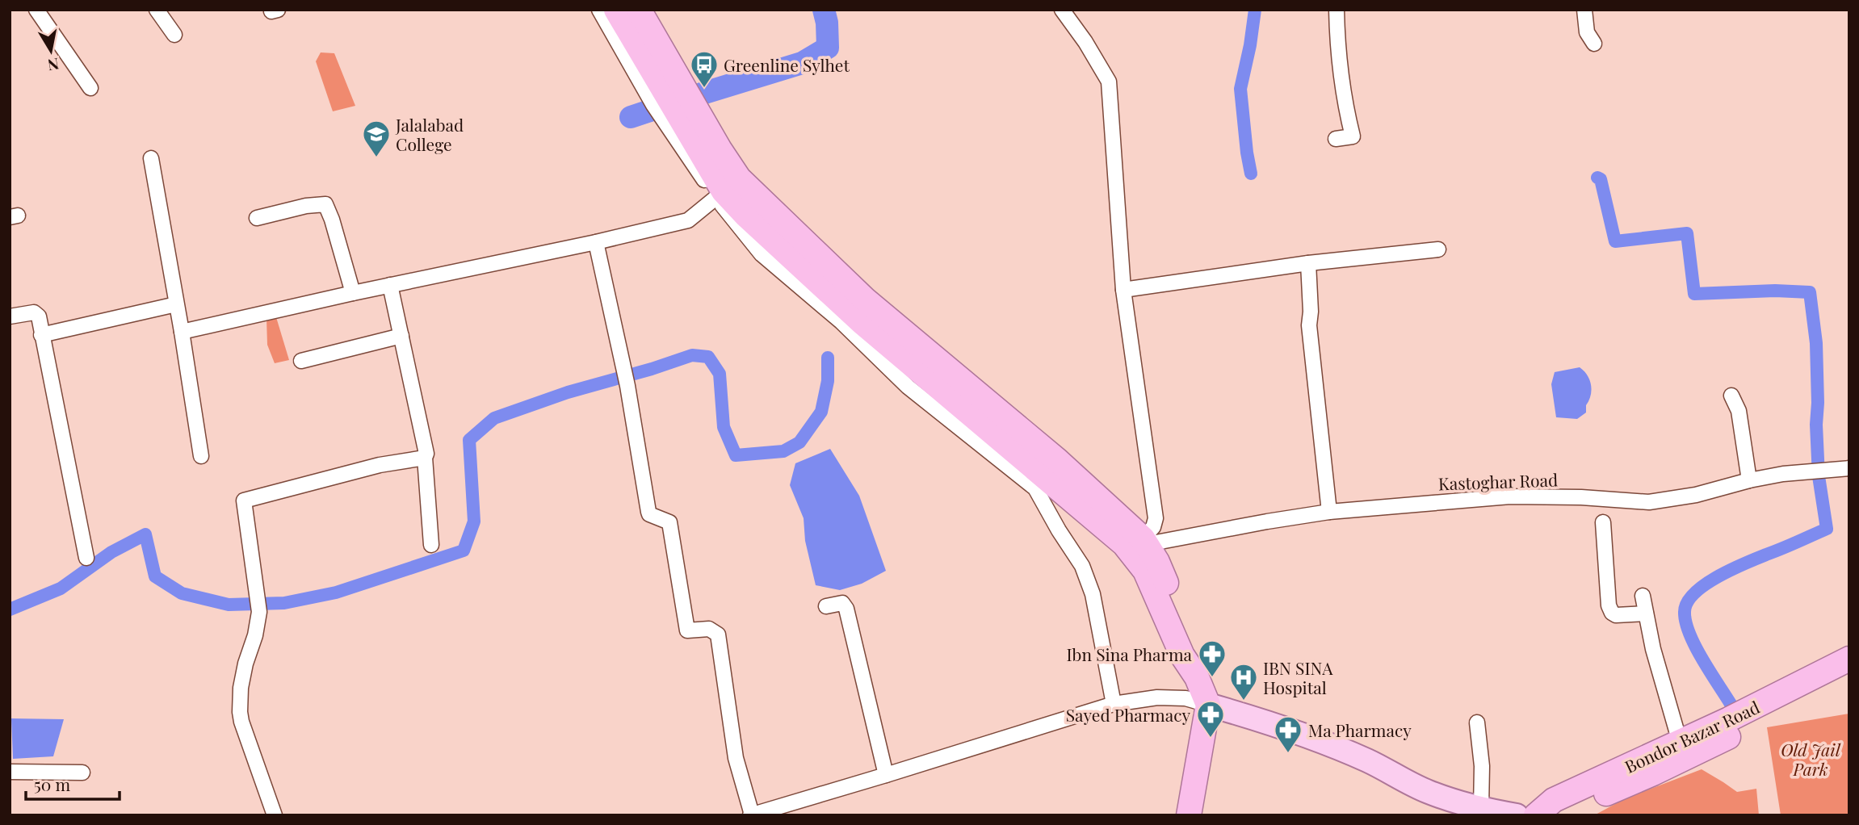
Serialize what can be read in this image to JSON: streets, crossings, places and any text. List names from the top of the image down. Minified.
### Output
{"streets":{"highway":["Bondor Bazar Road"],"street":["Kastoghar Road"]},"parks":["Old Jail Park"],"places":{"bus stop":["Greenline Sylhet"],"school or university":["Jalalabad College"],"pharmacy":["Ibn Sina Pharma","Sayed Pharmacy","Ma Pharmacy"],"hospital":["IBN SINA Hospital"]},"scale_bar":"50 m","north":"bottom"}
